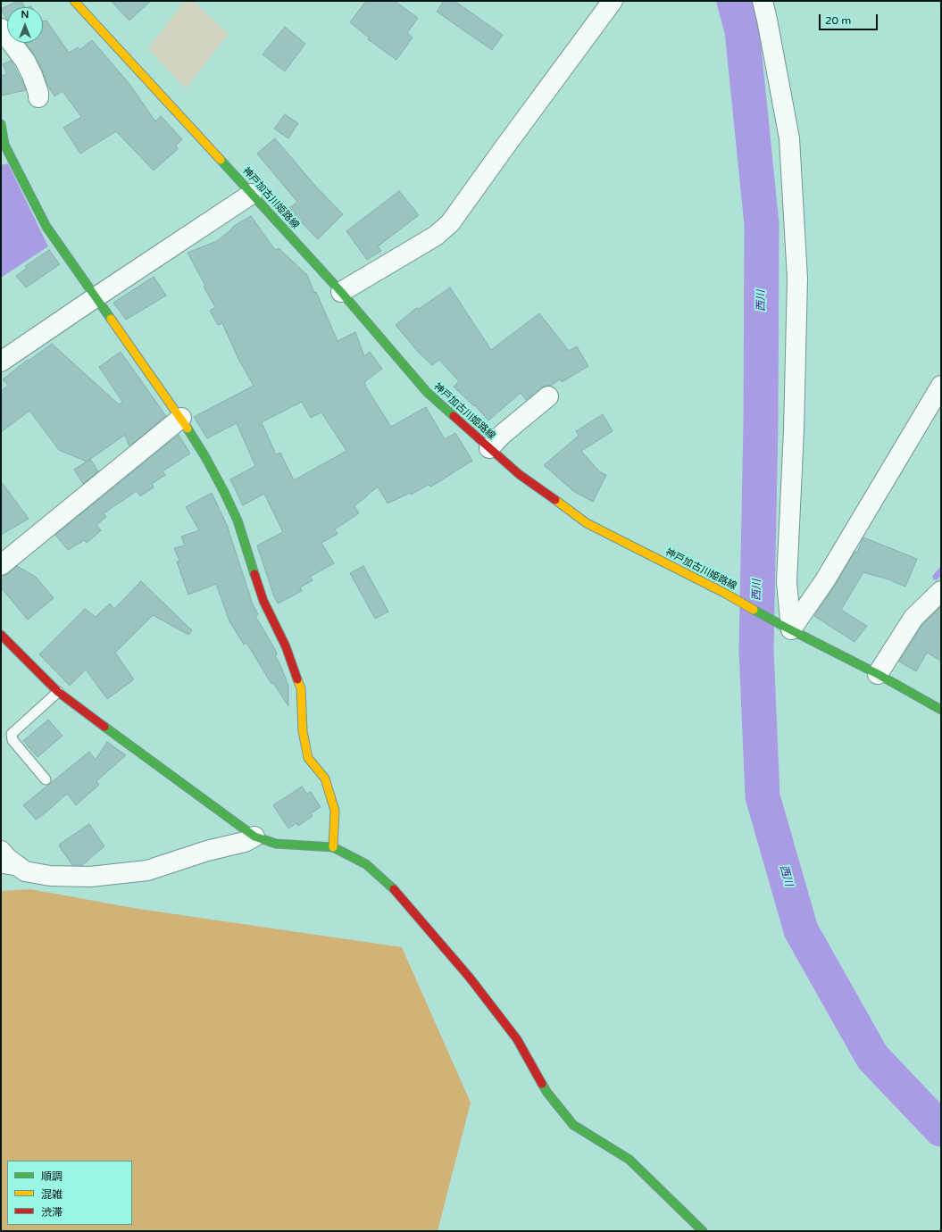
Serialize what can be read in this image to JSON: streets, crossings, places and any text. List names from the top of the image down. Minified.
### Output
{"streets":{"street":["神戸加古川姫路線"]},"water":["西川"],"legend":["順調","混雑","渋滞"],"scale_bar":"20 m","north":"top"}
